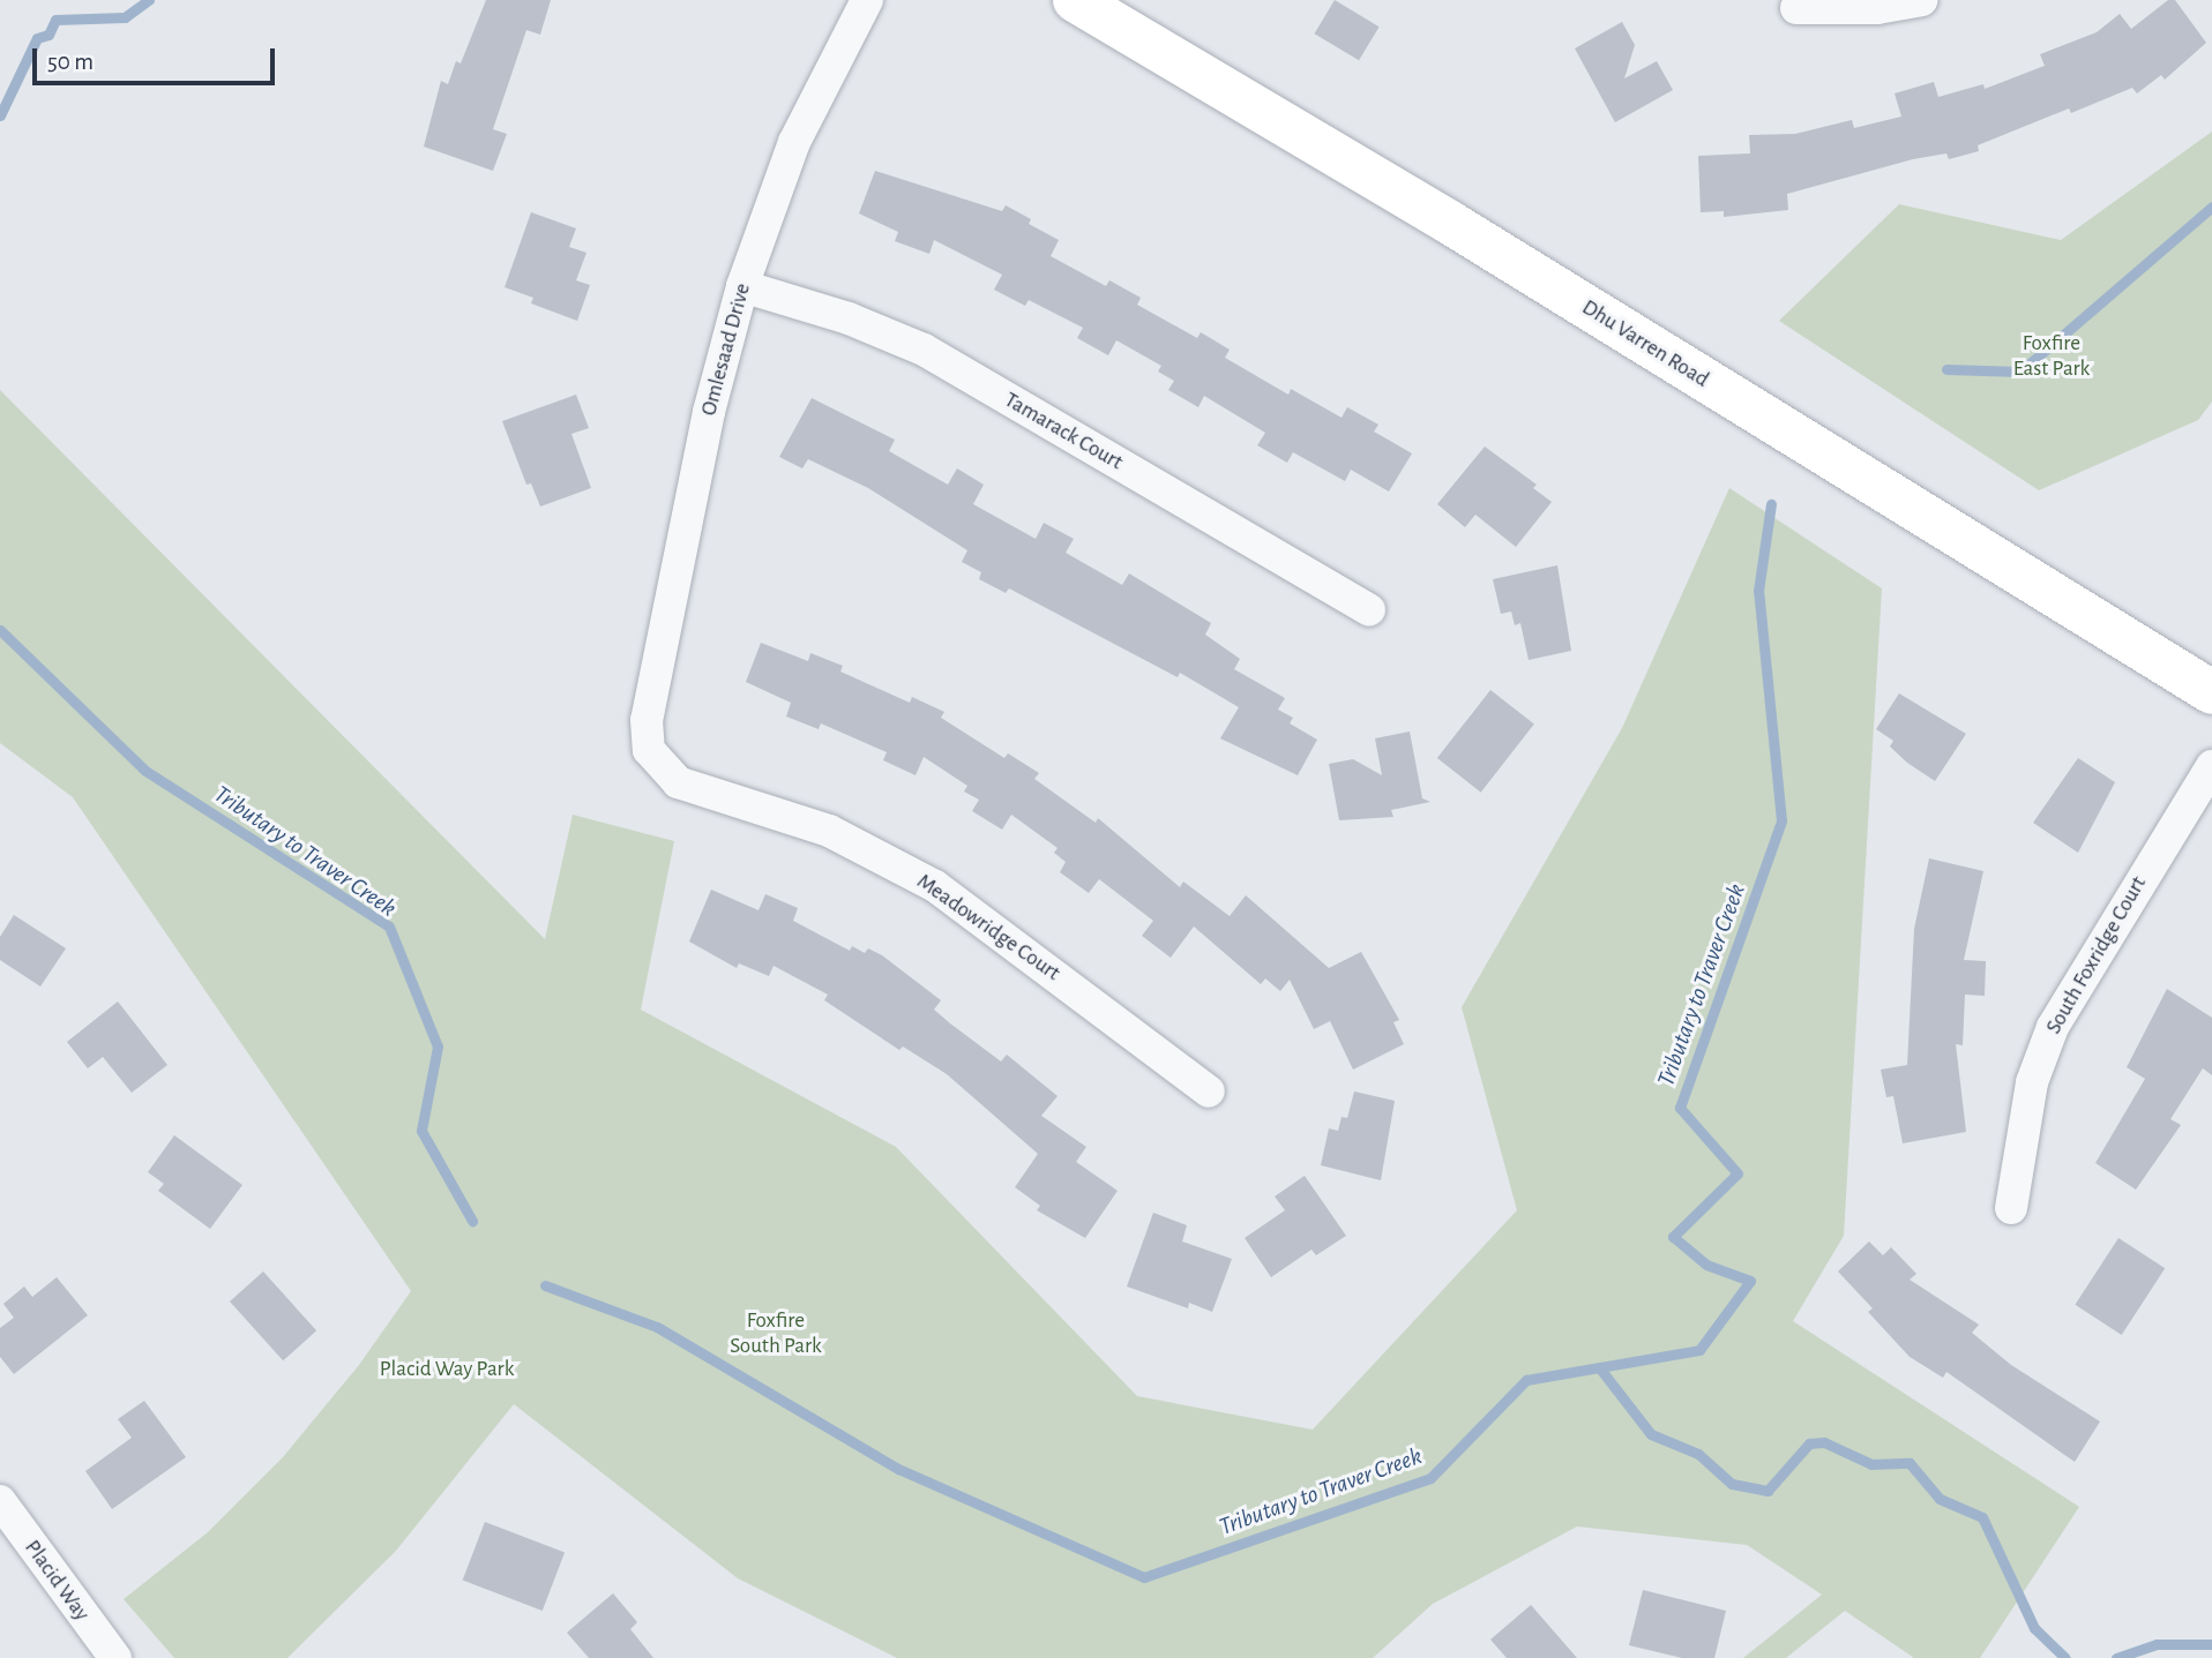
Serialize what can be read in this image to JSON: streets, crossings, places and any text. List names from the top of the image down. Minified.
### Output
{"streets":{"main road":["Dhu Varren Road"],"street":["Omlesaad Drive","Tamarack Court","Meadowridge Court","South Foxridge Court","Placid Way"]},"crossings":[["Omlesaad Drive","Tamarack Court"],["Omlesaad Drive","Meadowridge Court"]],"water":["Tributary to Traver Creek"],"parks":["Foxfire East Park","Foxfire South Park","Placid Way Park"],"scale_bar":"50 m"}
